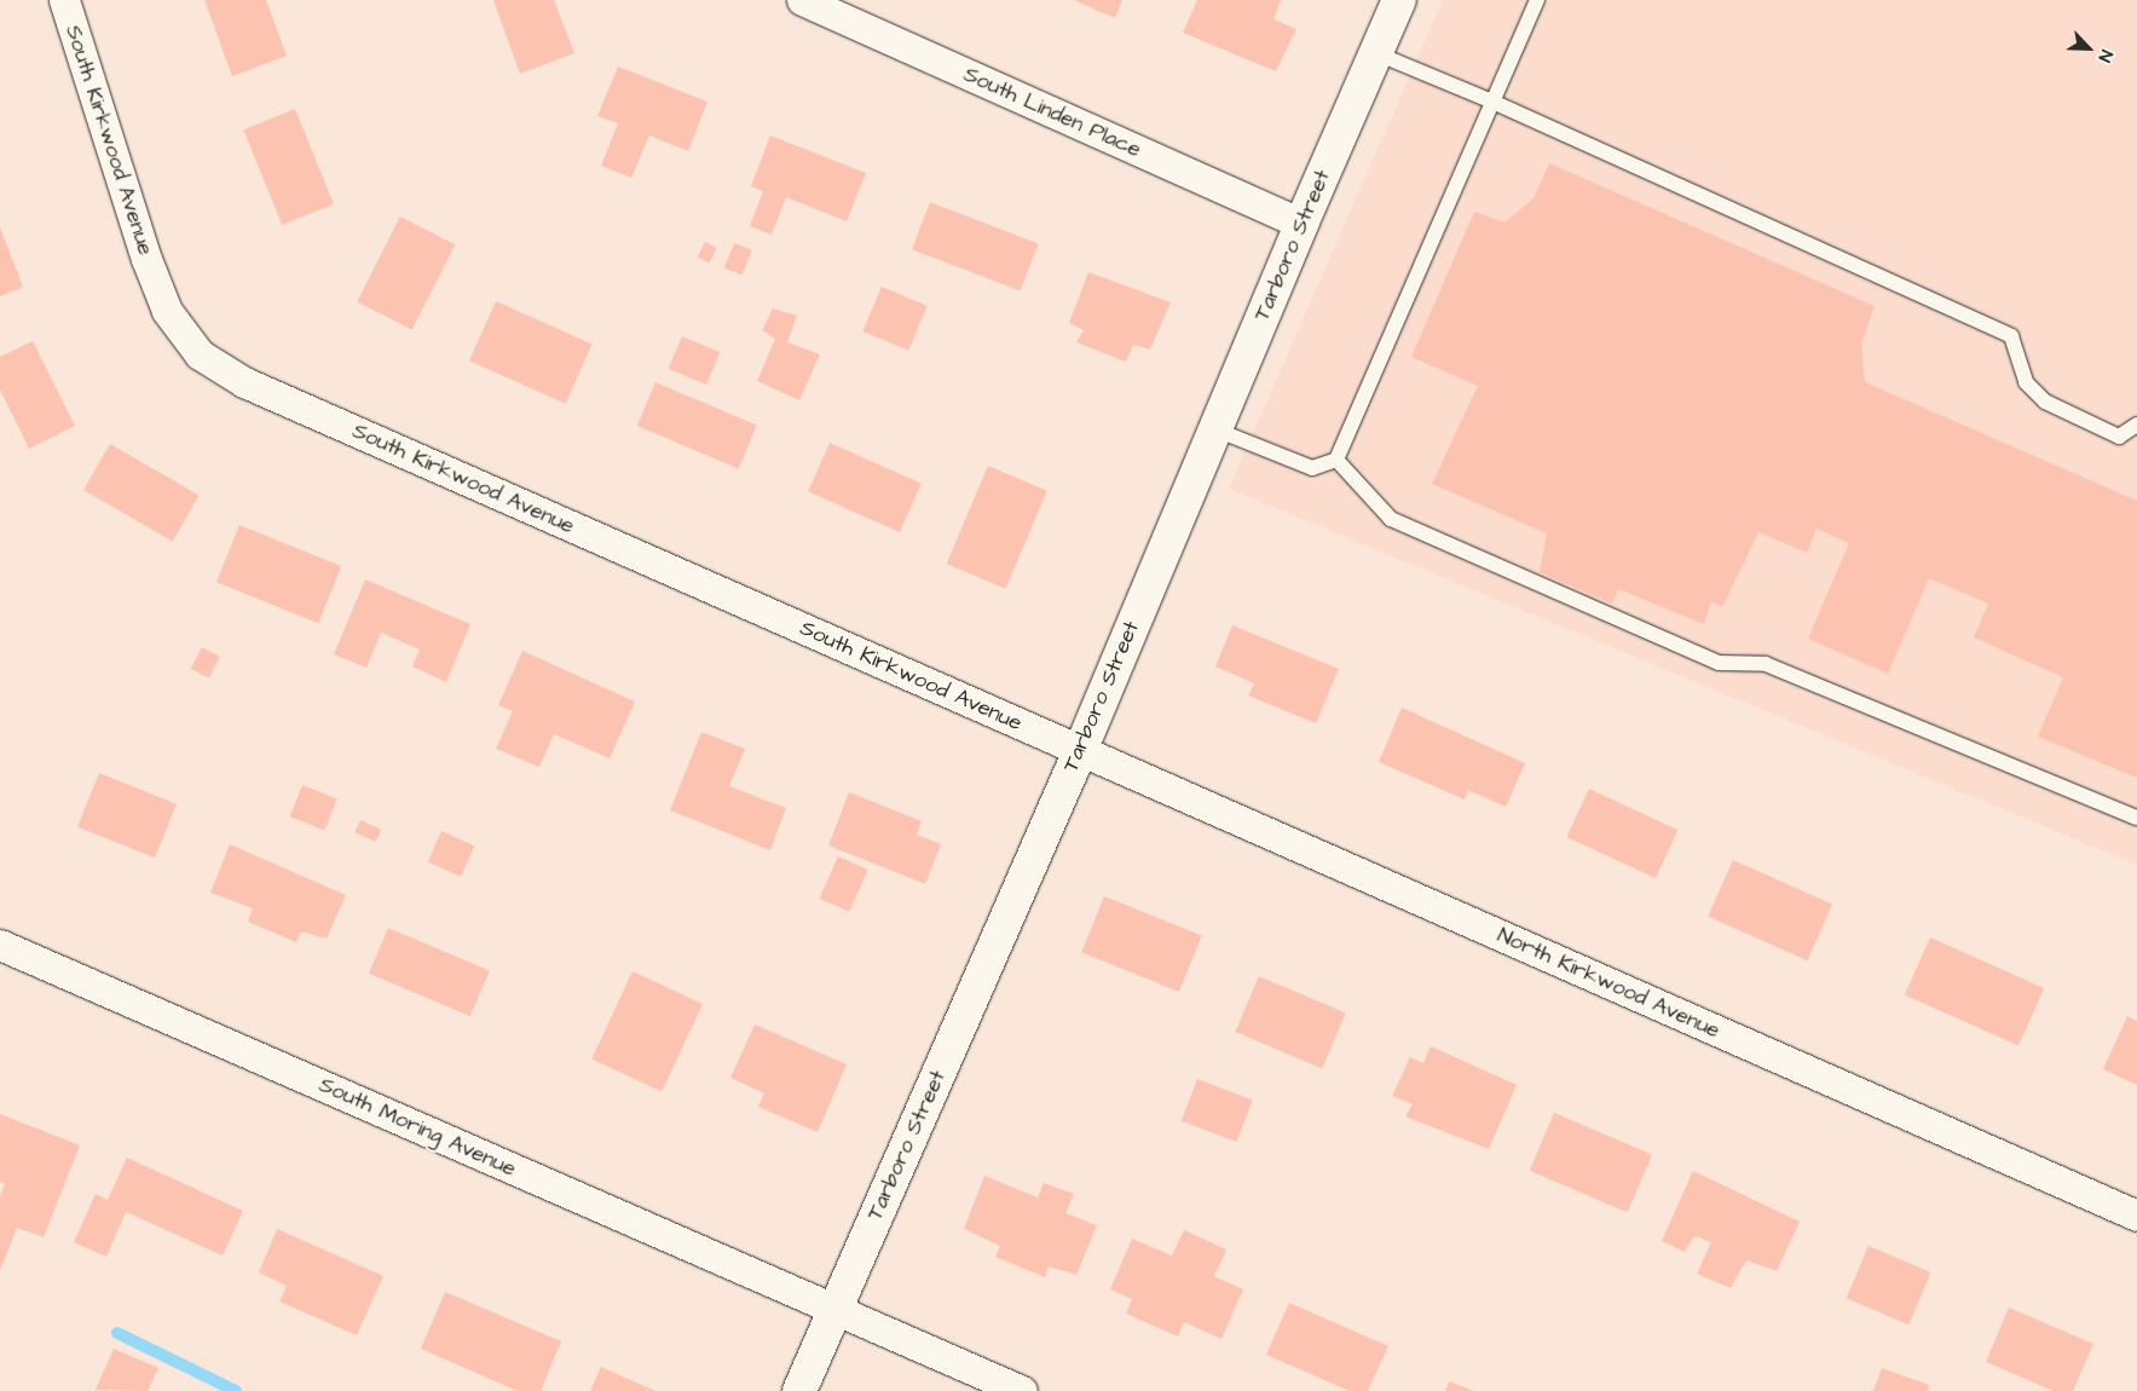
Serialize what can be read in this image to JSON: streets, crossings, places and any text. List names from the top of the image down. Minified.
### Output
{"streets":{"street":["South Linden Place","South Kirkwood Avenue","Tarboro Street","North Kirkwood Avenue","South Moring Avenue"]},"crossings":[["South Linden Place","Tarboro Street"],["South Kirkwood Avenue","Tarboro Street"],["South Kirkwood Avenue","North Kirkwood Avenue"],["Tarboro Street","North Kirkwood Avenue"],["Tarboro Street","South Moring Avenue"]],"north":"bottom right"}
